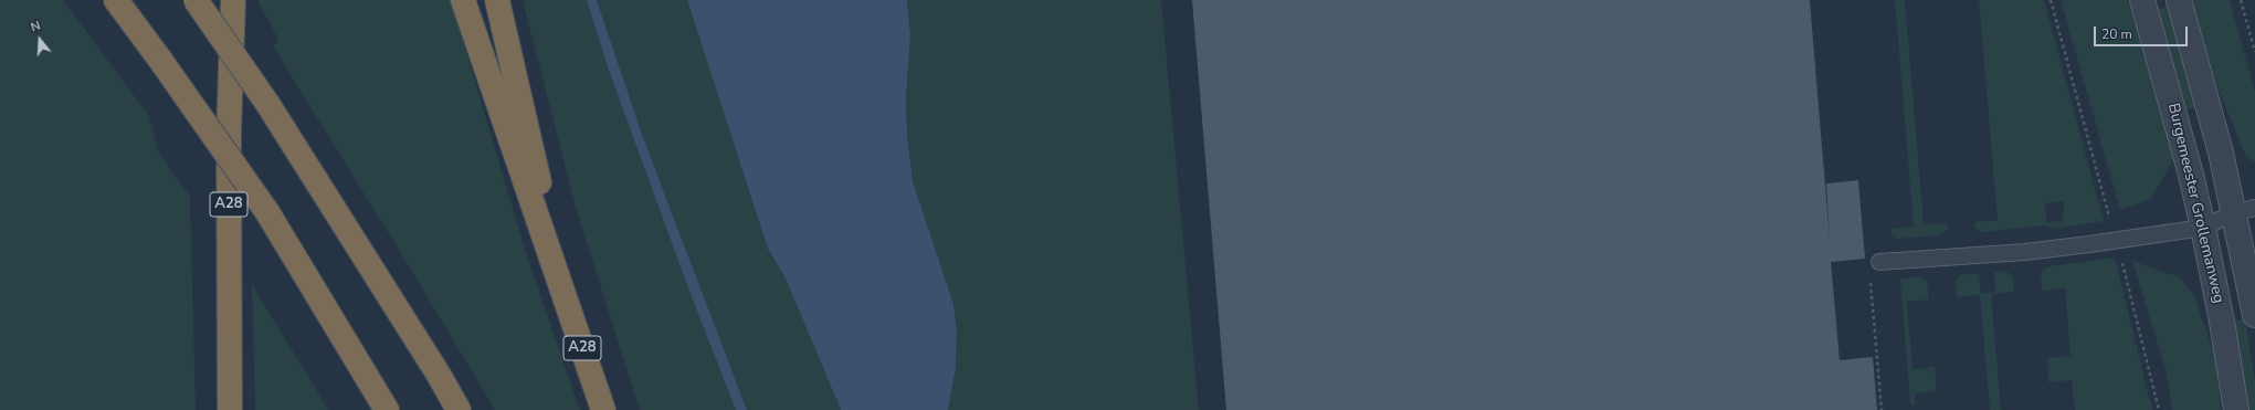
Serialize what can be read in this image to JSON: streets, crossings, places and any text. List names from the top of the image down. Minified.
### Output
{"streets":{"highway":["A28"],"street":["Burgemeester Grollemanweg"]},"scale_bar":"20 m","north":"top"}
